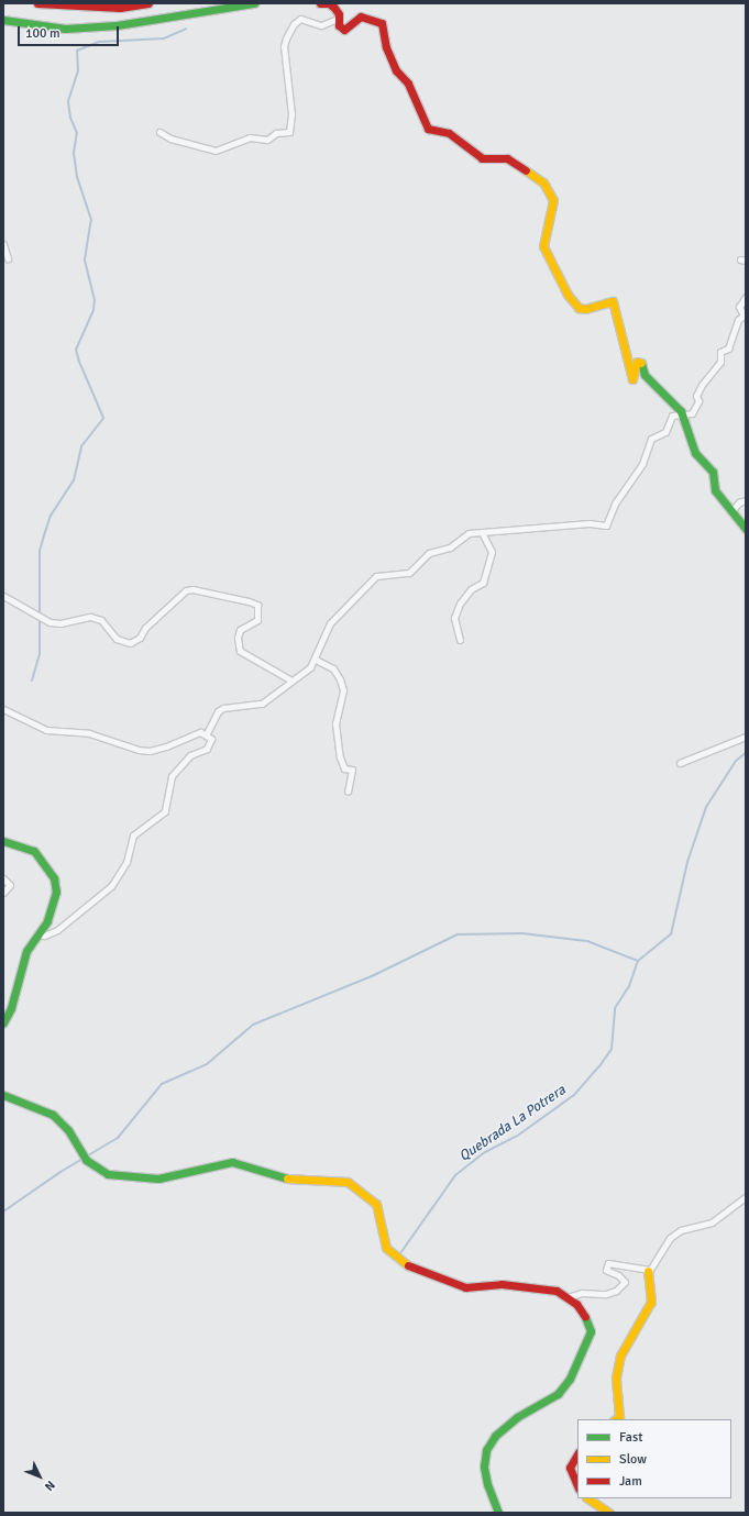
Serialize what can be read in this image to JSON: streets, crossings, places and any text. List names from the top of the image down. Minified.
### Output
{"water":["Quebrada La Potrera"],"legend":["Fast","Slow","Jam"],"scale_bar":"100 m","north":"bottom right"}
